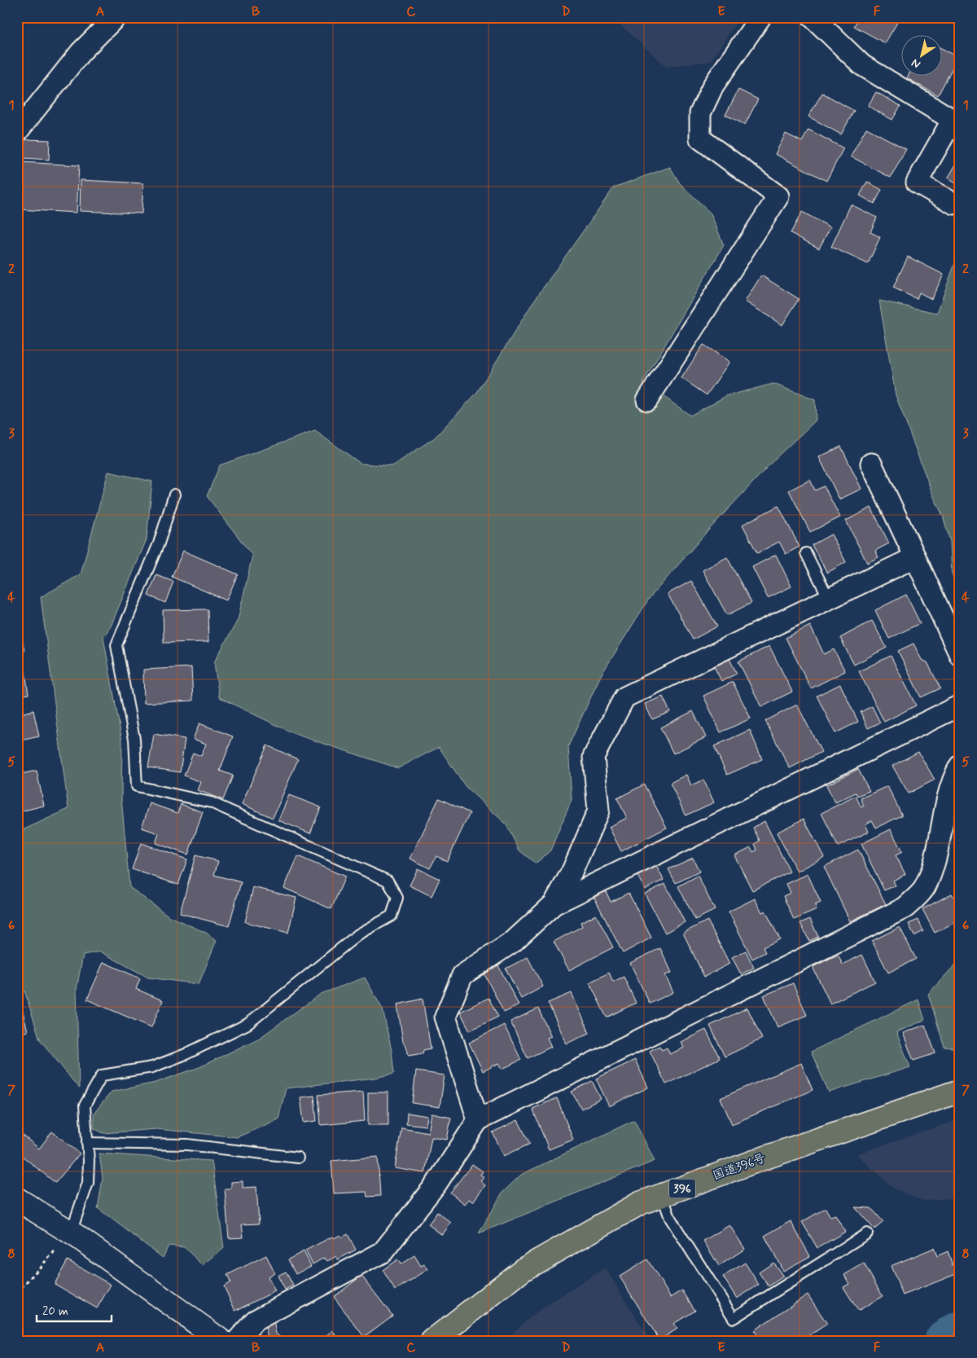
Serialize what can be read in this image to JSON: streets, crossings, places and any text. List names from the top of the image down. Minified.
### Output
{"streets":{"highway":["国道396号","396"]},"scale_bar":"20 m","north":"bottom left","grid":{"columns":["A","B","C","D","E","F"],"rows":["1","2","3","4","5","6","7","8"]}}
